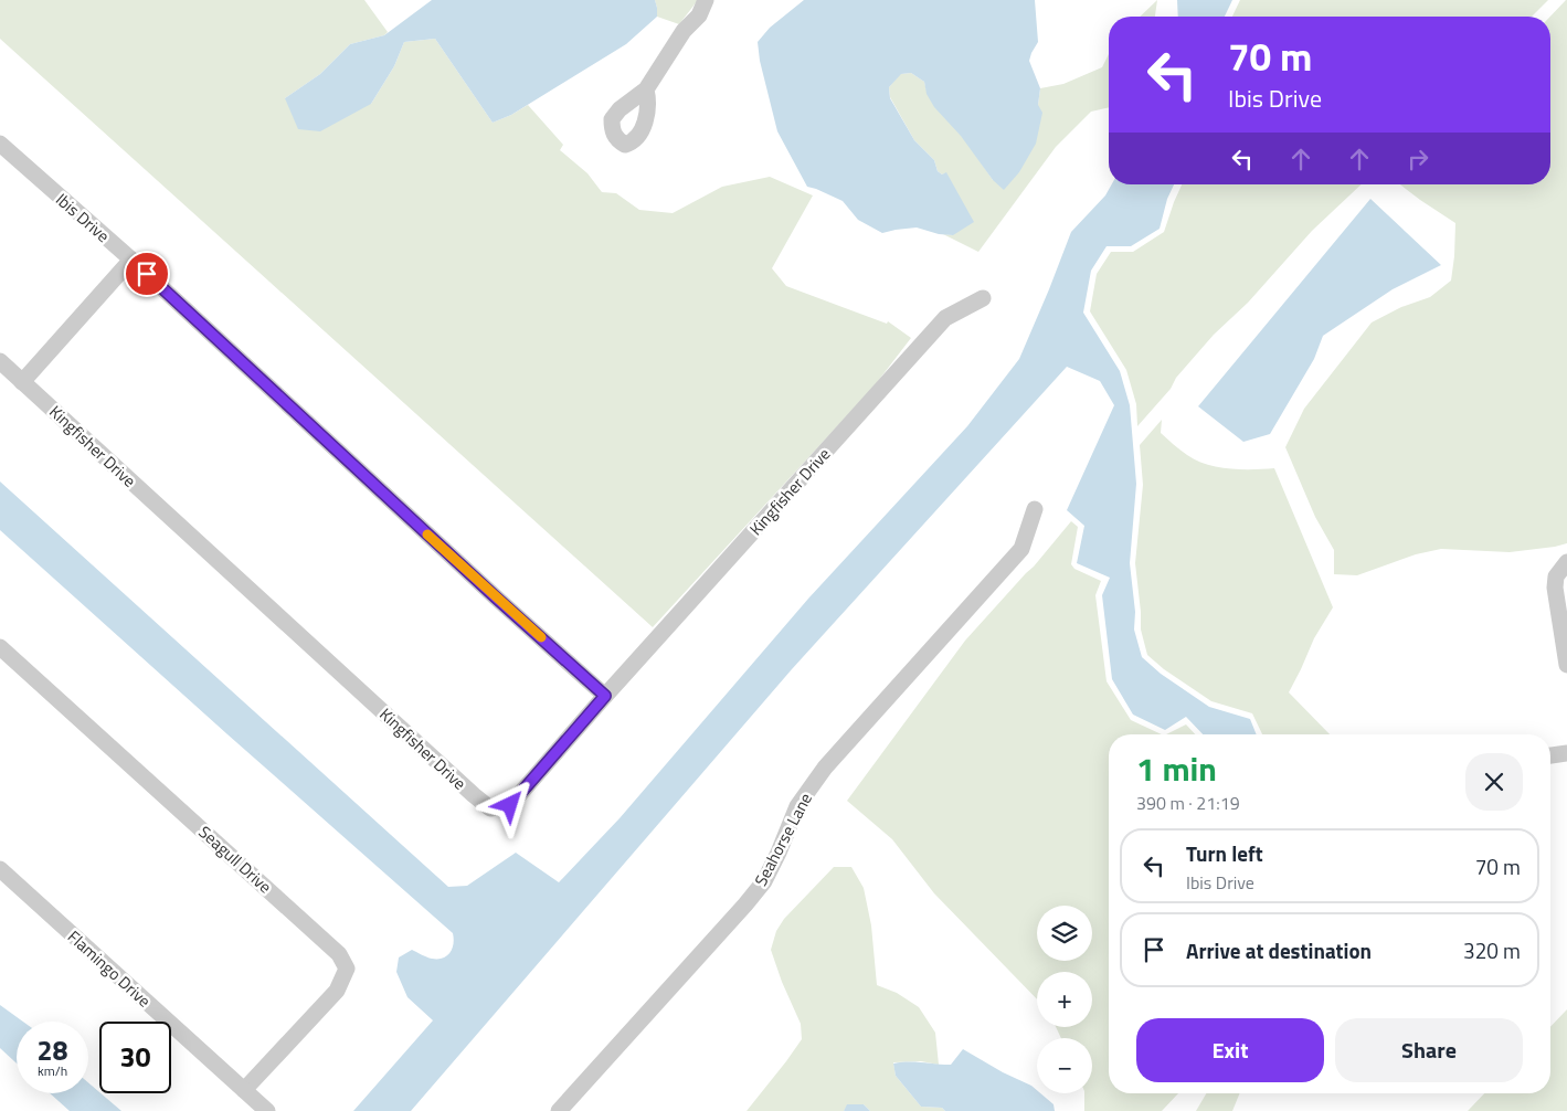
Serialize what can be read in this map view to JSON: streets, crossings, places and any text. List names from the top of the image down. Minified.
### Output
{"streets":{"street":["Ibis Drive","Kingfisher Drive","Seahorse Lane","Seagull Drive","Flamingo Drive"]},"crossings":[["Ibis Drive","Kingfisher Drive"],["Seagull Drive","Flamingo Drive"]],"page":{"turn":["70 m","Ibis Drive"],"heading":["1 min","390 m · 21:19"],"list":[{"name":"Turn left","note":"Ibis Drive","value":"70 m"},{"name":"Arrive at destination","value":"320 m"}],"map_buttons":["+","−"],"buttons":["Exit","Share"],"speed":"28 km/h","limit":"30"}}
